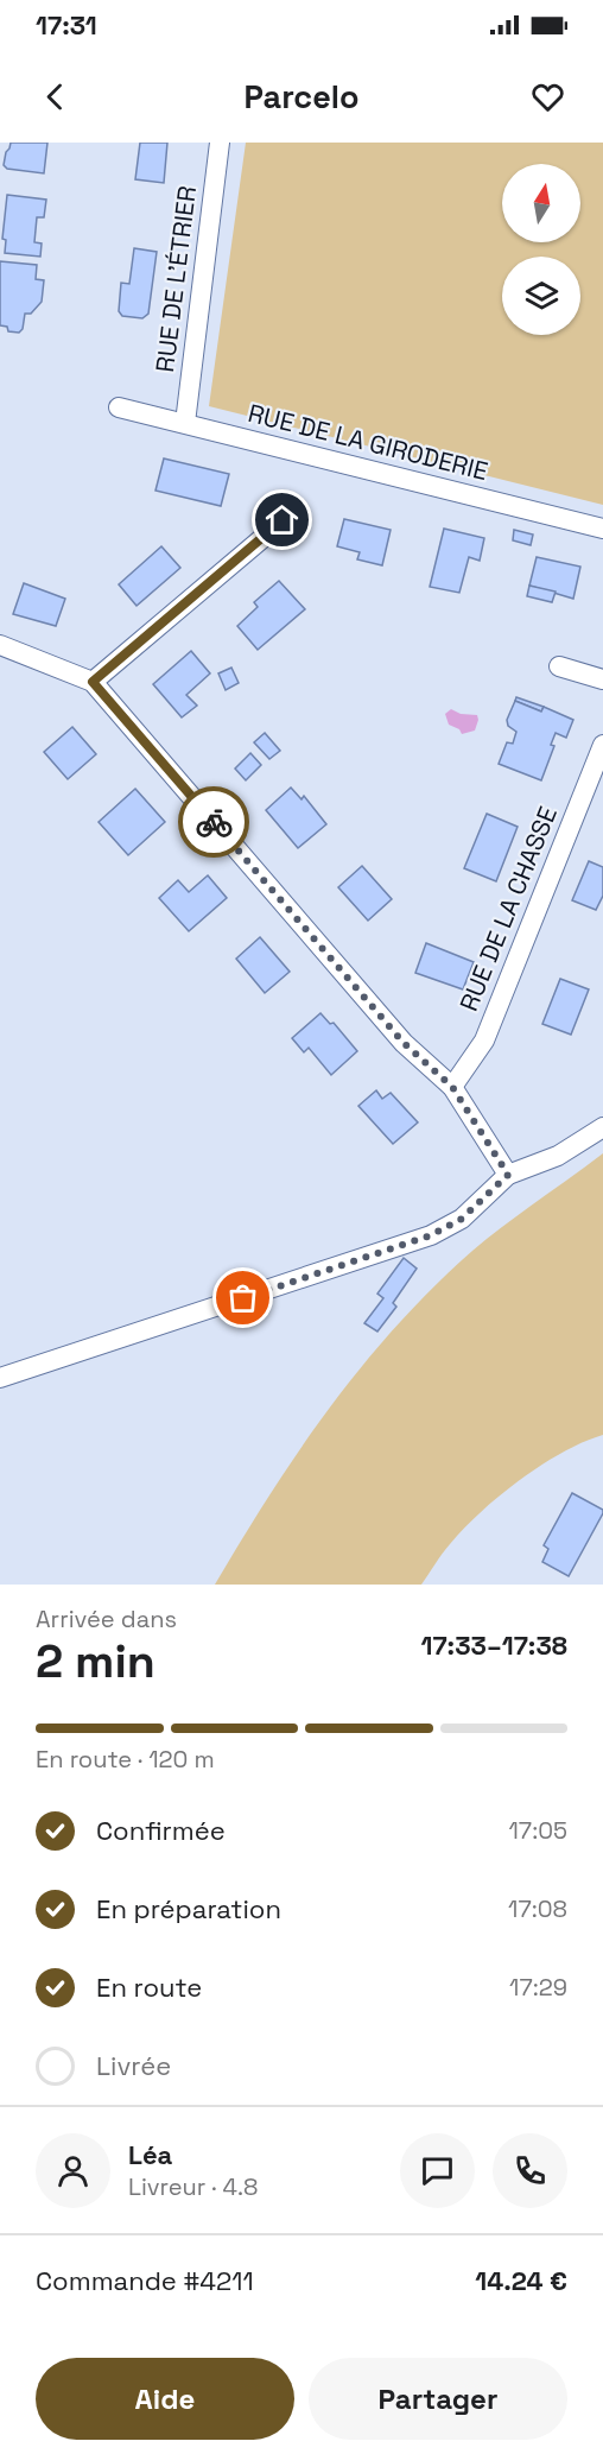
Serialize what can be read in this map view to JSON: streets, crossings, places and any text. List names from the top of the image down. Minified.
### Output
{"streets":{"street":["RUE DE L'ÉTRIER","RUE DE LA GIRODERIE","RUE DE LA CHASSE"]},"crossings":[["RUE DE L'ÉTRIER","RUE DE LA GIRODERIE"]],"north":"top","page":{"status":"17:31","header":"Parcelo","heading":["2 min","Arrivée dans","17:33–17:38"],"panel":["Léa","Livreur · 4.8","Commande #4211","14.24 €"],"bar":"En route · 120 m","list":[["Confirmée","17:05"],["En préparation","17:08"],["En route","17:29"],"Livrée"],"buttons":["Aide","Partager"]}}
